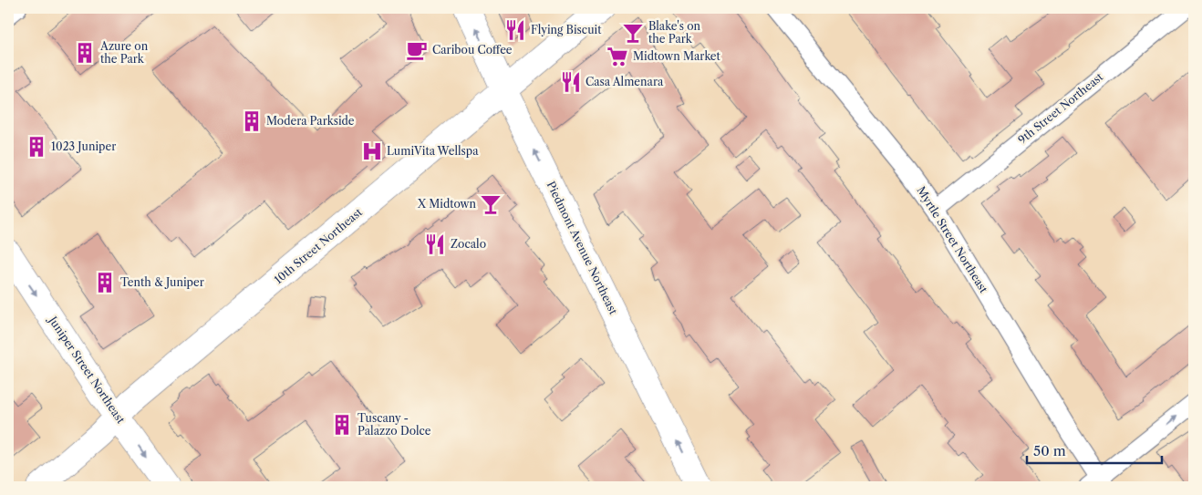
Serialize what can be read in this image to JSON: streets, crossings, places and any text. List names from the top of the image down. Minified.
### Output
{"streets":{"main road":["10th Street Northeast","Piedmont Avenue Northeast","Juniper Street Northeast"],"street":["9th Street Northeast","Myrtle Street Northeast"]},"crossings":[["9th Street Northeast","Myrtle Street Northeast"],["10th Street Northeast","Piedmont Avenue Northeast"],["10th Street Northeast","Juniper Street Northeast"]],"one_way":["Piedmont Avenue Northeast","Juniper Street Northeast"],"places":{"restaurant":["Flying Biscuit","Casa Almenara","Zocalo"],"bar":["Blake's on the Park","X Midtown"],"cafe":["Caribou Coffee"],"building":["Azure on the Park","Modera Parkside","1023 Juniper","Tenth & Juniper","Tuscany - Palazzo Dolce"],"supermarket":["Midtown Market"],"hospital":["LumiVita Wellspa"]},"scale_bar":"50 m"}
